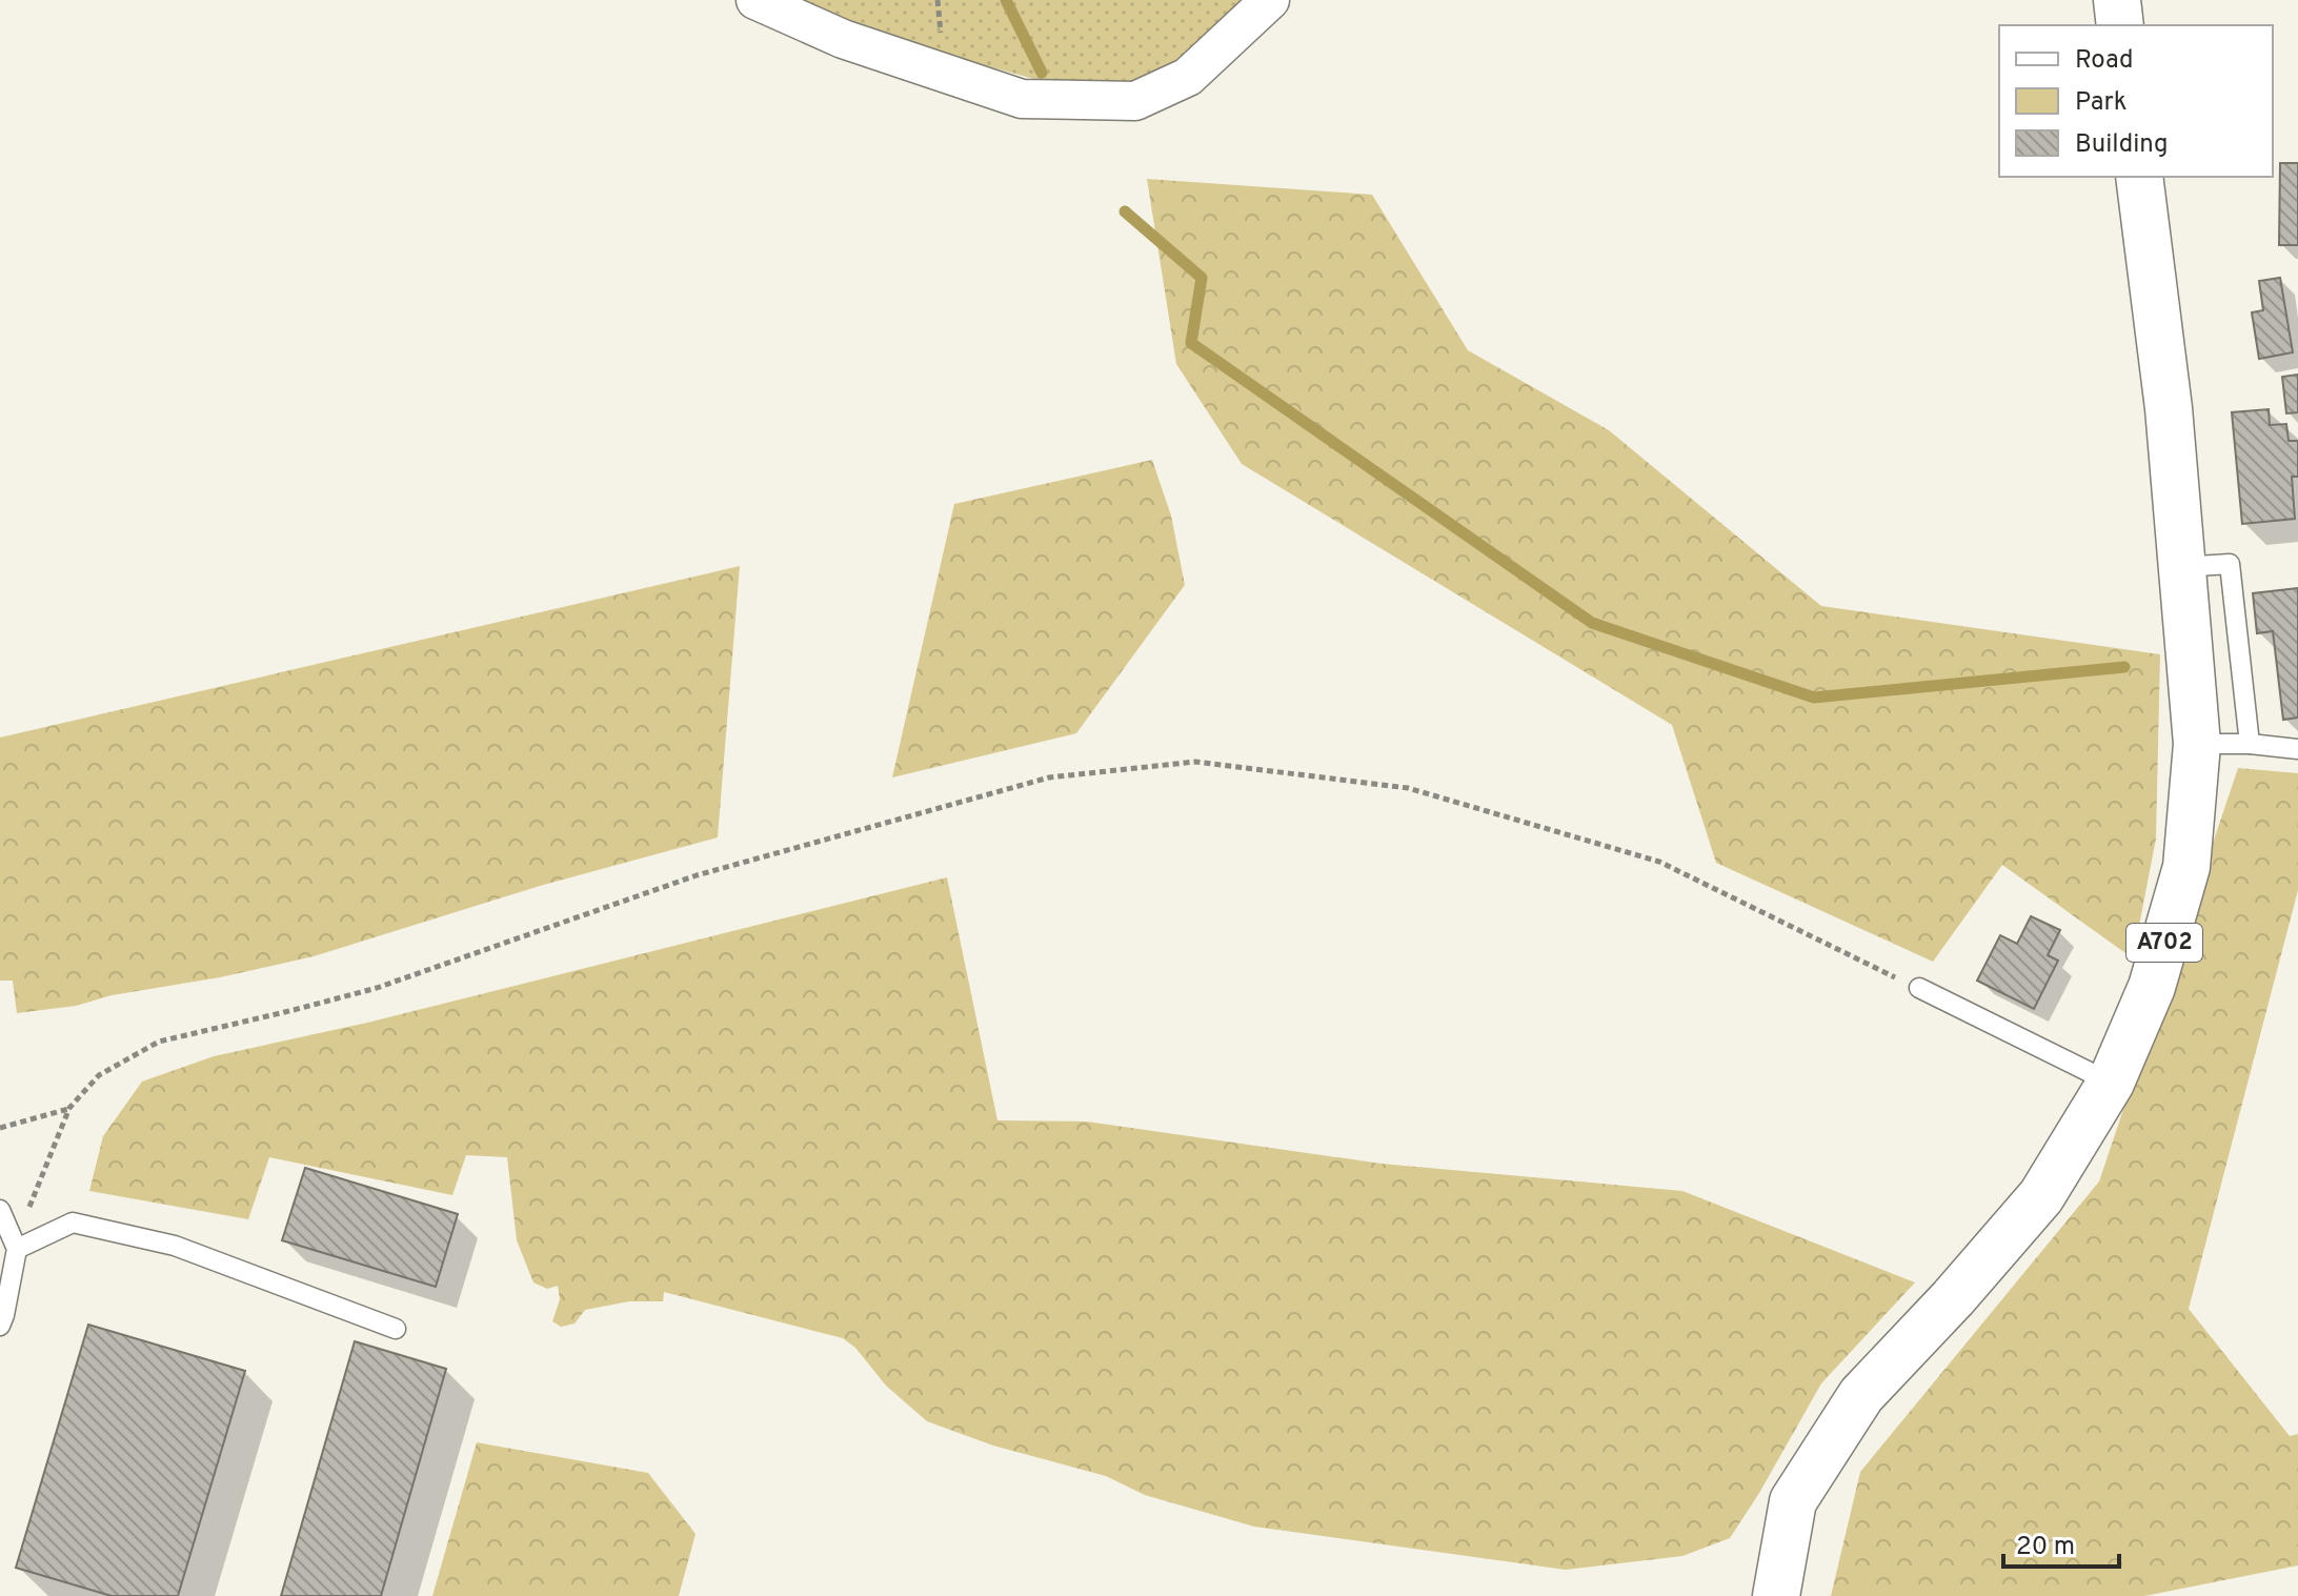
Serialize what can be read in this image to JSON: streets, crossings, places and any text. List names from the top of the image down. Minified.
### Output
{"streets":{"highway":["A702"]},"legend":["Road","Park","Building"],"scale_bar":"20 m"}
